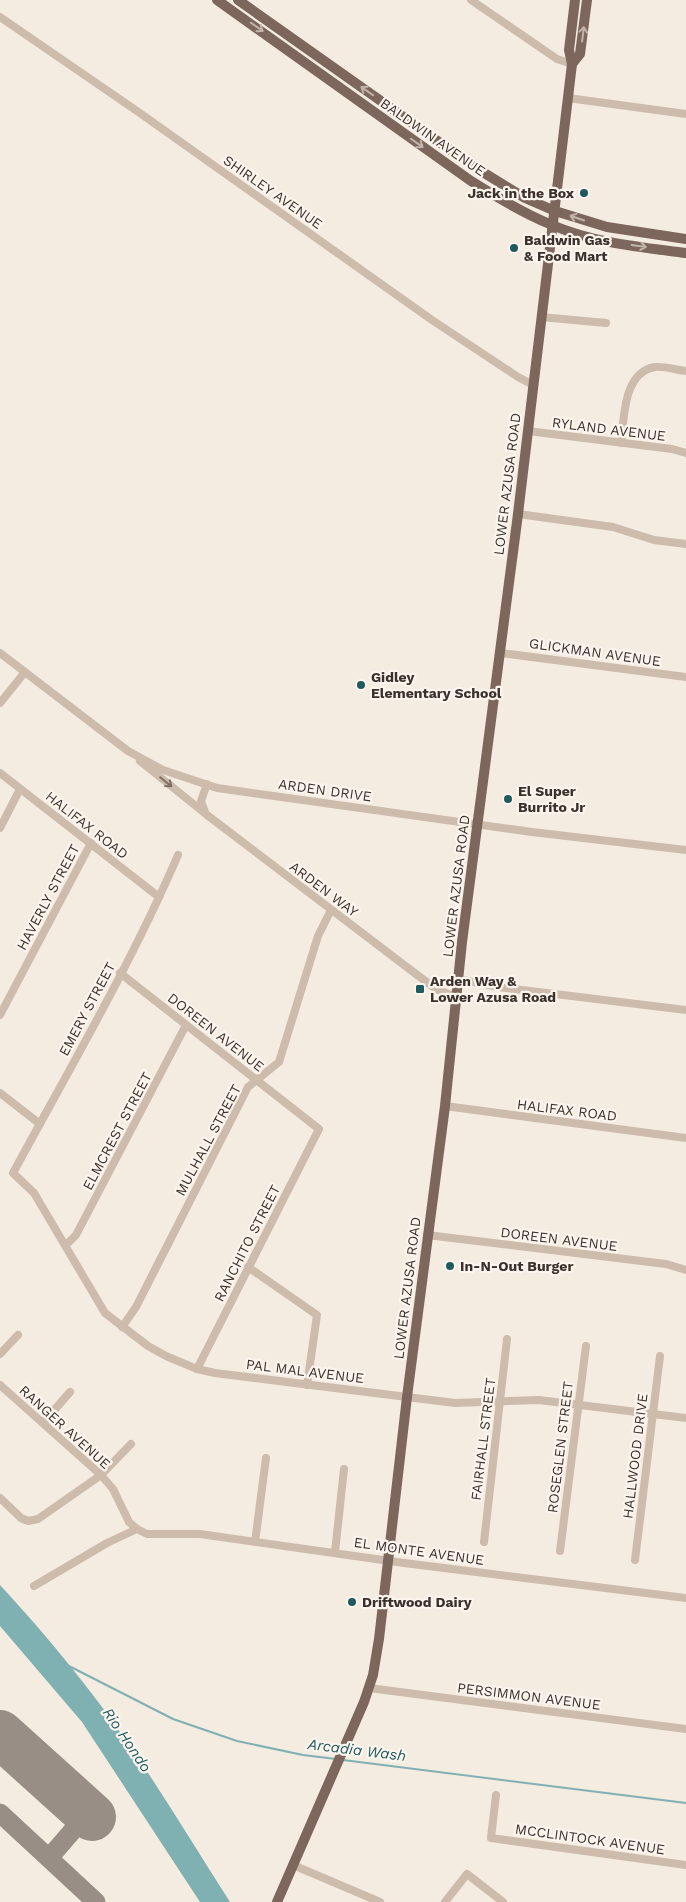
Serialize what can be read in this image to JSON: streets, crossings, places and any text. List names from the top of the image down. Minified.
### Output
{"streets":{"main road":["BALDWIN AVENUE","LOWER AZUSA ROAD"],"street":["SHIRLEY AVENUE","RYLAND AVENUE","GLICKMAN AVENUE","ARDEN DRIVE","HALIFAX ROAD","ARDEN WAY","HAVERLY STREET","EMERY STREET","DOREEN AVENUE","ELMCREST STREET","MULHALL STREET","RANCHITO STREET","PAL MAL AVENUE","RANGER AVENUE","FAIRHALL STREET","ROSEGLEN STREET","HALLWOOD DRIVE","EL MONTE AVENUE","PERSIMMON AVENUE","MCCLINTOCK AVENUE"]},"crossings":[["BALDWIN AVENUE","LOWER AZUSA ROAD"],["SHIRLEY AVENUE","LOWER AZUSA ROAD"],["RYLAND AVENUE","LOWER AZUSA ROAD"],["LOWER AZUSA ROAD","GLICKMAN AVENUE"],["LOWER AZUSA ROAD","ARDEN DRIVE"],["LOWER AZUSA ROAD","HALIFAX ROAD"],["LOWER AZUSA ROAD","ARDEN WAY"],["LOWER AZUSA ROAD","DOREEN AVENUE"],["LOWER AZUSA ROAD","PAL MAL AVENUE"],["LOWER AZUSA ROAD","EL MONTE AVENUE"],["LOWER AZUSA ROAD","PERSIMMON AVENUE"],["ARDEN DRIVE","ARDEN WAY"],["HALIFAX ROAD","HAVERLY STREET"],["HALIFAX ROAD","EMERY STREET"],["ARDEN WAY","MULHALL STREET"],["EMERY STREET","DOREEN AVENUE"],["EMERY STREET","PAL MAL AVENUE"],["DOREEN AVENUE","ELMCREST STREET"],["DOREEN AVENUE","MULHALL STREET"],["DOREEN AVENUE","RANCHITO STREET"],["ELMCREST STREET","PAL MAL AVENUE"],["MULHALL STREET","PAL MAL AVENUE"],["RANCHITO STREET","PAL MAL AVENUE"],["PAL MAL AVENUE","FAIRHALL STREET"],["PAL MAL AVENUE","ROSEGLEN STREET"],["PAL MAL AVENUE","HALLWOOD DRIVE"],["RANGER AVENUE","EL MONTE AVENUE"]],"water":["Rio Hondo","Arcadia Wash"],"places":{"other":["Jack in the Box","Baldwin Gas & Food Mart","Gidley Elementary School","El Super Burrito Jr","In-N-Out Burger","Driftwood Dairy"],"transit":["Arden Way & Lower Azusa Road"]}}
